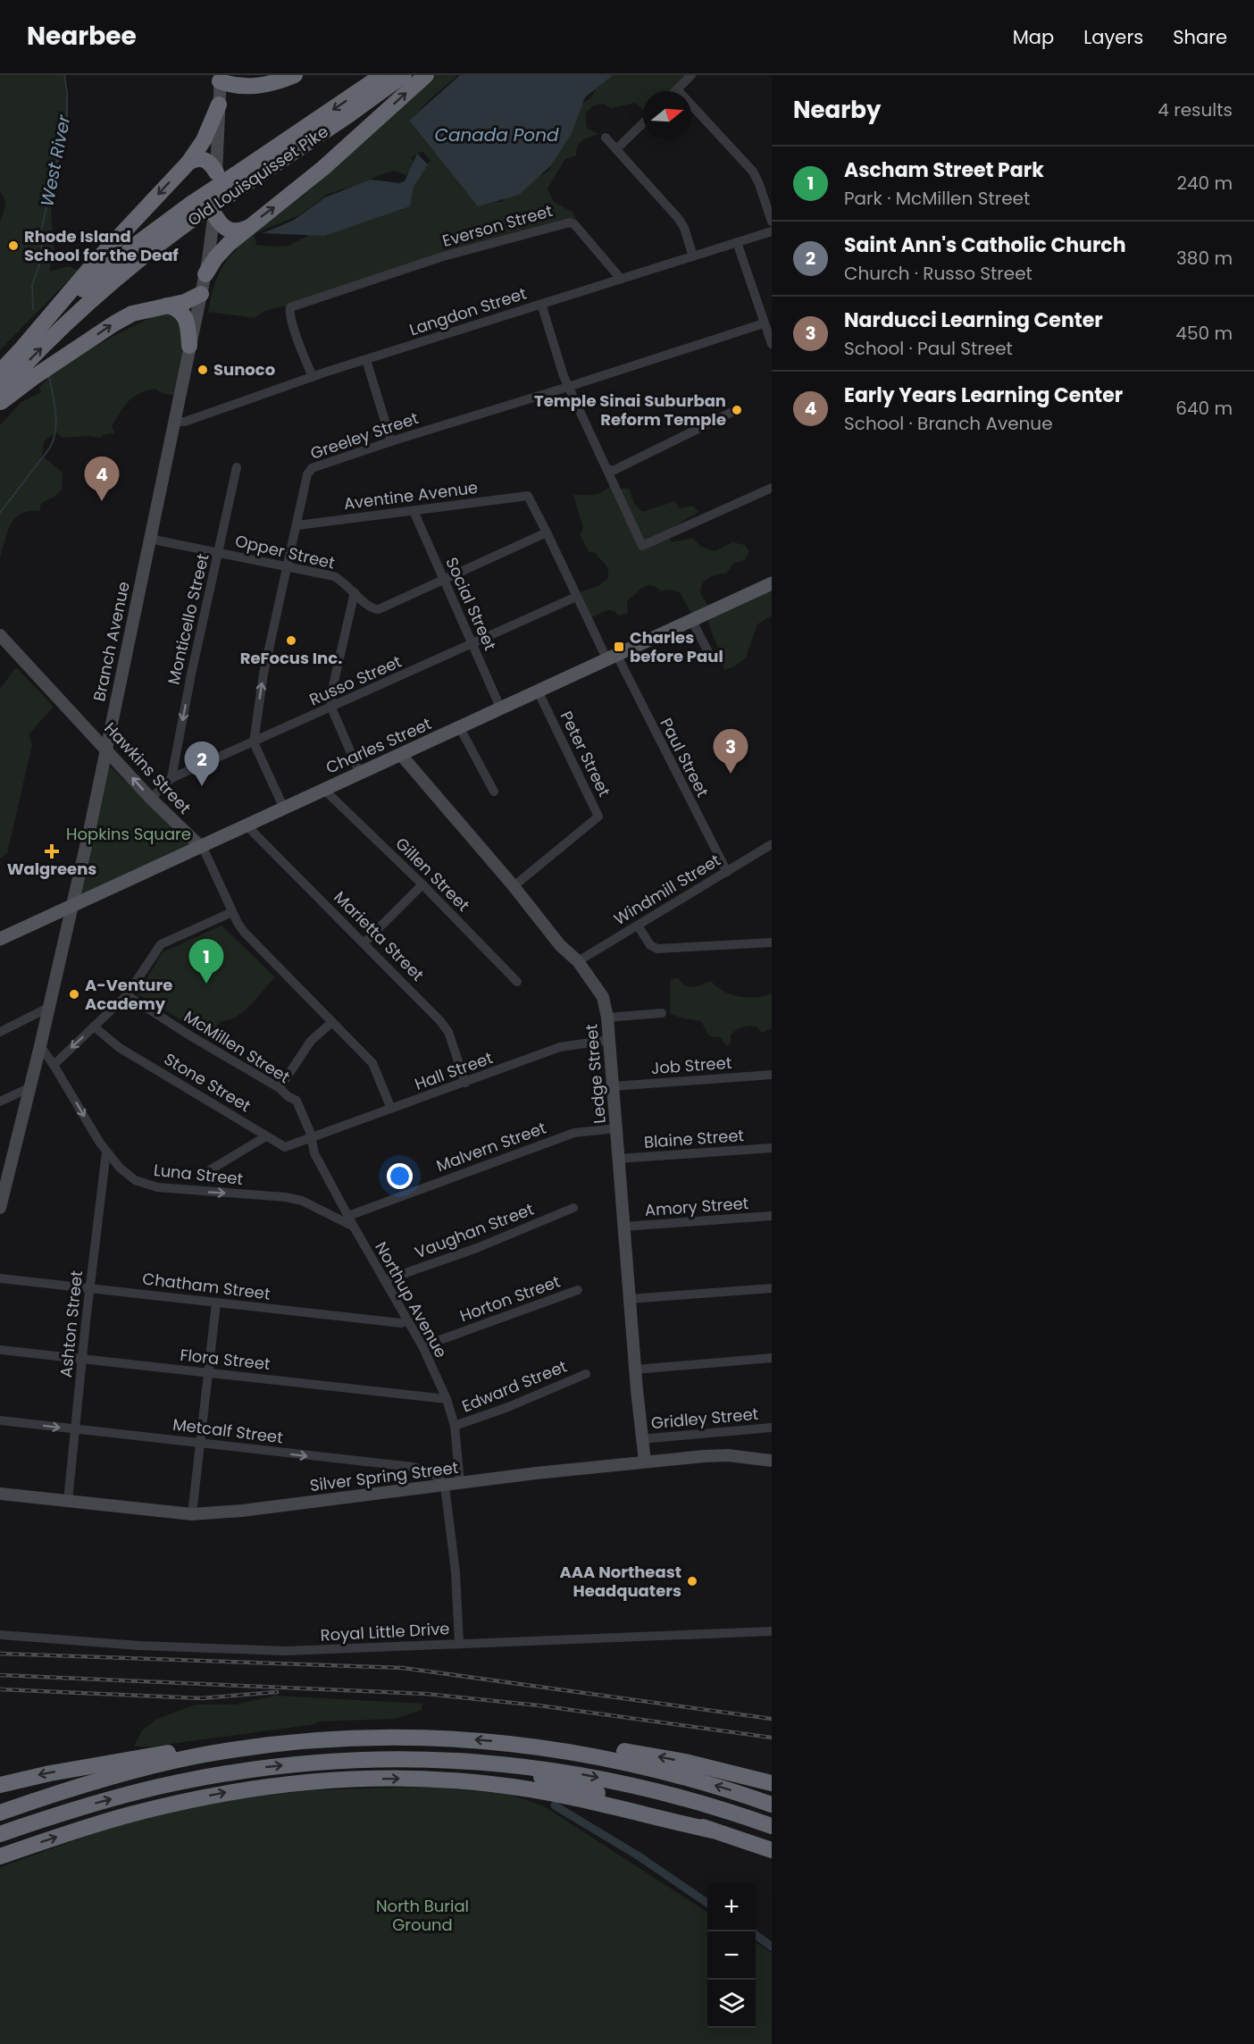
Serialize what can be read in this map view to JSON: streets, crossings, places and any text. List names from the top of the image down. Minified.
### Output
{"streets":{"highway":["Old Louisquisset Pike"],"main road":["Branch Avenue","Charles Street","Hawkins Street","Ledge Street","Silver Spring Street"],"street":["Everson Street","Langdon Street","Greeley Street","Aventine Avenue","Opper Street","Social Street","Monticello Street","Russo Street","Peter Street","Paul Street","Gillen Street","Windmill Street","Marietta Street","McMillen Street","Job Street","Hall Street","Stone Street","Blaine Street","Malvern Street","Luna Street","Amory Street","Vaughan Street","Chatham Street","Horton Street","Northup Avenue","Ashton Street","Flora Street","Edward Street","Gridley Street","Metcalf Street","Royal Little Drive"]},"crossings":[["Everson Street","Langdon Street"],["Langdon Street","Branch Avenue"],["Greeley Street","Aventine Avenue"],["Greeley Street","Opper Street"],["Greeley Street","Russo Street"],["Aventine Avenue","Social Street"],["Aventine Avenue","Paul Street"],["Opper Street","Social Street"],["Opper Street","Monticello Street"],["Opper Street","Branch Avenue"],["Opper Street","Paul Street"],["Social Street","Russo Street"],["Social Street","Charles Street"],["Monticello Street","Russo Street"],["Branch Avenue","Charles Street"],["Branch Avenue","Hawkins Street"],["Branch Avenue","Luna Street"],["Russo Street","Paul Street"],["Russo Street","Hawkins Street"],["Charles Street","Peter Street"],["Charles Street","Paul Street"],["Charles Street","Hawkins Street"],["Charles Street","Gillen Street"],["Charles Street","Marietta Street"],["Charles Street","Ledge Street"],["Peter Street","Ledge Street"],["Paul Street","Windmill Street"],["Hawkins Street","Hall Street"],["Windmill Street","Ledge Street"],["Marietta Street","Hall Street"],["McMillen Street","Hall Street"],["McMillen Street","Stone Street"],["McMillen Street","Northup Avenue"],["Job Street","Ledge Street"],["Hall Street","Ledge Street"],["Hall Street","Stone Street"],["Hall Street","Northup Avenue"],["Ledge Street","Blaine Street"],["Ledge Street","Malvern Street"],["Ledge Street","Amory Street"],["Ledge Street","Gridley Street"],["Ledge Street","Silver Spring Street"],["Stone Street","Northup Avenue"],["Malvern Street","Northup Avenue"],["Luna Street","Northup Avenue"],["Luna Street","Ashton Street"],["Vaughan Street","Northup Avenue"],["Chatham Street","Northup Avenue"],["Chatham Street","Ashton Street"],["Horton Street","Northup Avenue"],["Northup Avenue","Flora Street"],["Northup Avenue","Edward Street"],["Northup Avenue","Silver Spring Street"],["Ashton Street","Flora Street"],["Ashton Street","Metcalf Street"],["Ashton Street","Silver Spring Street"],["Metcalf Street","Silver Spring Street"]],"one_way":["Monticello Street","Luna Street","Metcalf Street"],"water":["Canada Pond","West River"],"parks":["Hopkins Square","North Burial Ground"],"places":{"other":["Rhode Island School for the Deaf","Sunoco","Temple Sinai Suburban Reform Temple","ReFocus Inc.","A-Venture Academy","AAA Northeast Headquaters"],"transit":["Charles before Paul"],"health":["Walgreens"]},"north":"right","page":{"header":"Nearbee","nav":["Map","Layers","Share"],"heading":["Nearby","4 results"],"list":[{"mark":"1","name":"Ascham Street Park","note":"Park · McMillen Street","value":"240 m"},{"mark":"2","name":"Saint Ann's Catholic Church","note":"Church · Russo Street","value":"380 m"},{"mark":"3","name":"Narducci Learning Center","note":"School · Paul Street","value":"450 m"},{"mark":"4","name":"Early Years Learning Center","note":"School · Branch Avenue","value":"640 m"}],"pins":["4","3","2","1"],"map_buttons":["+","−"]}}
